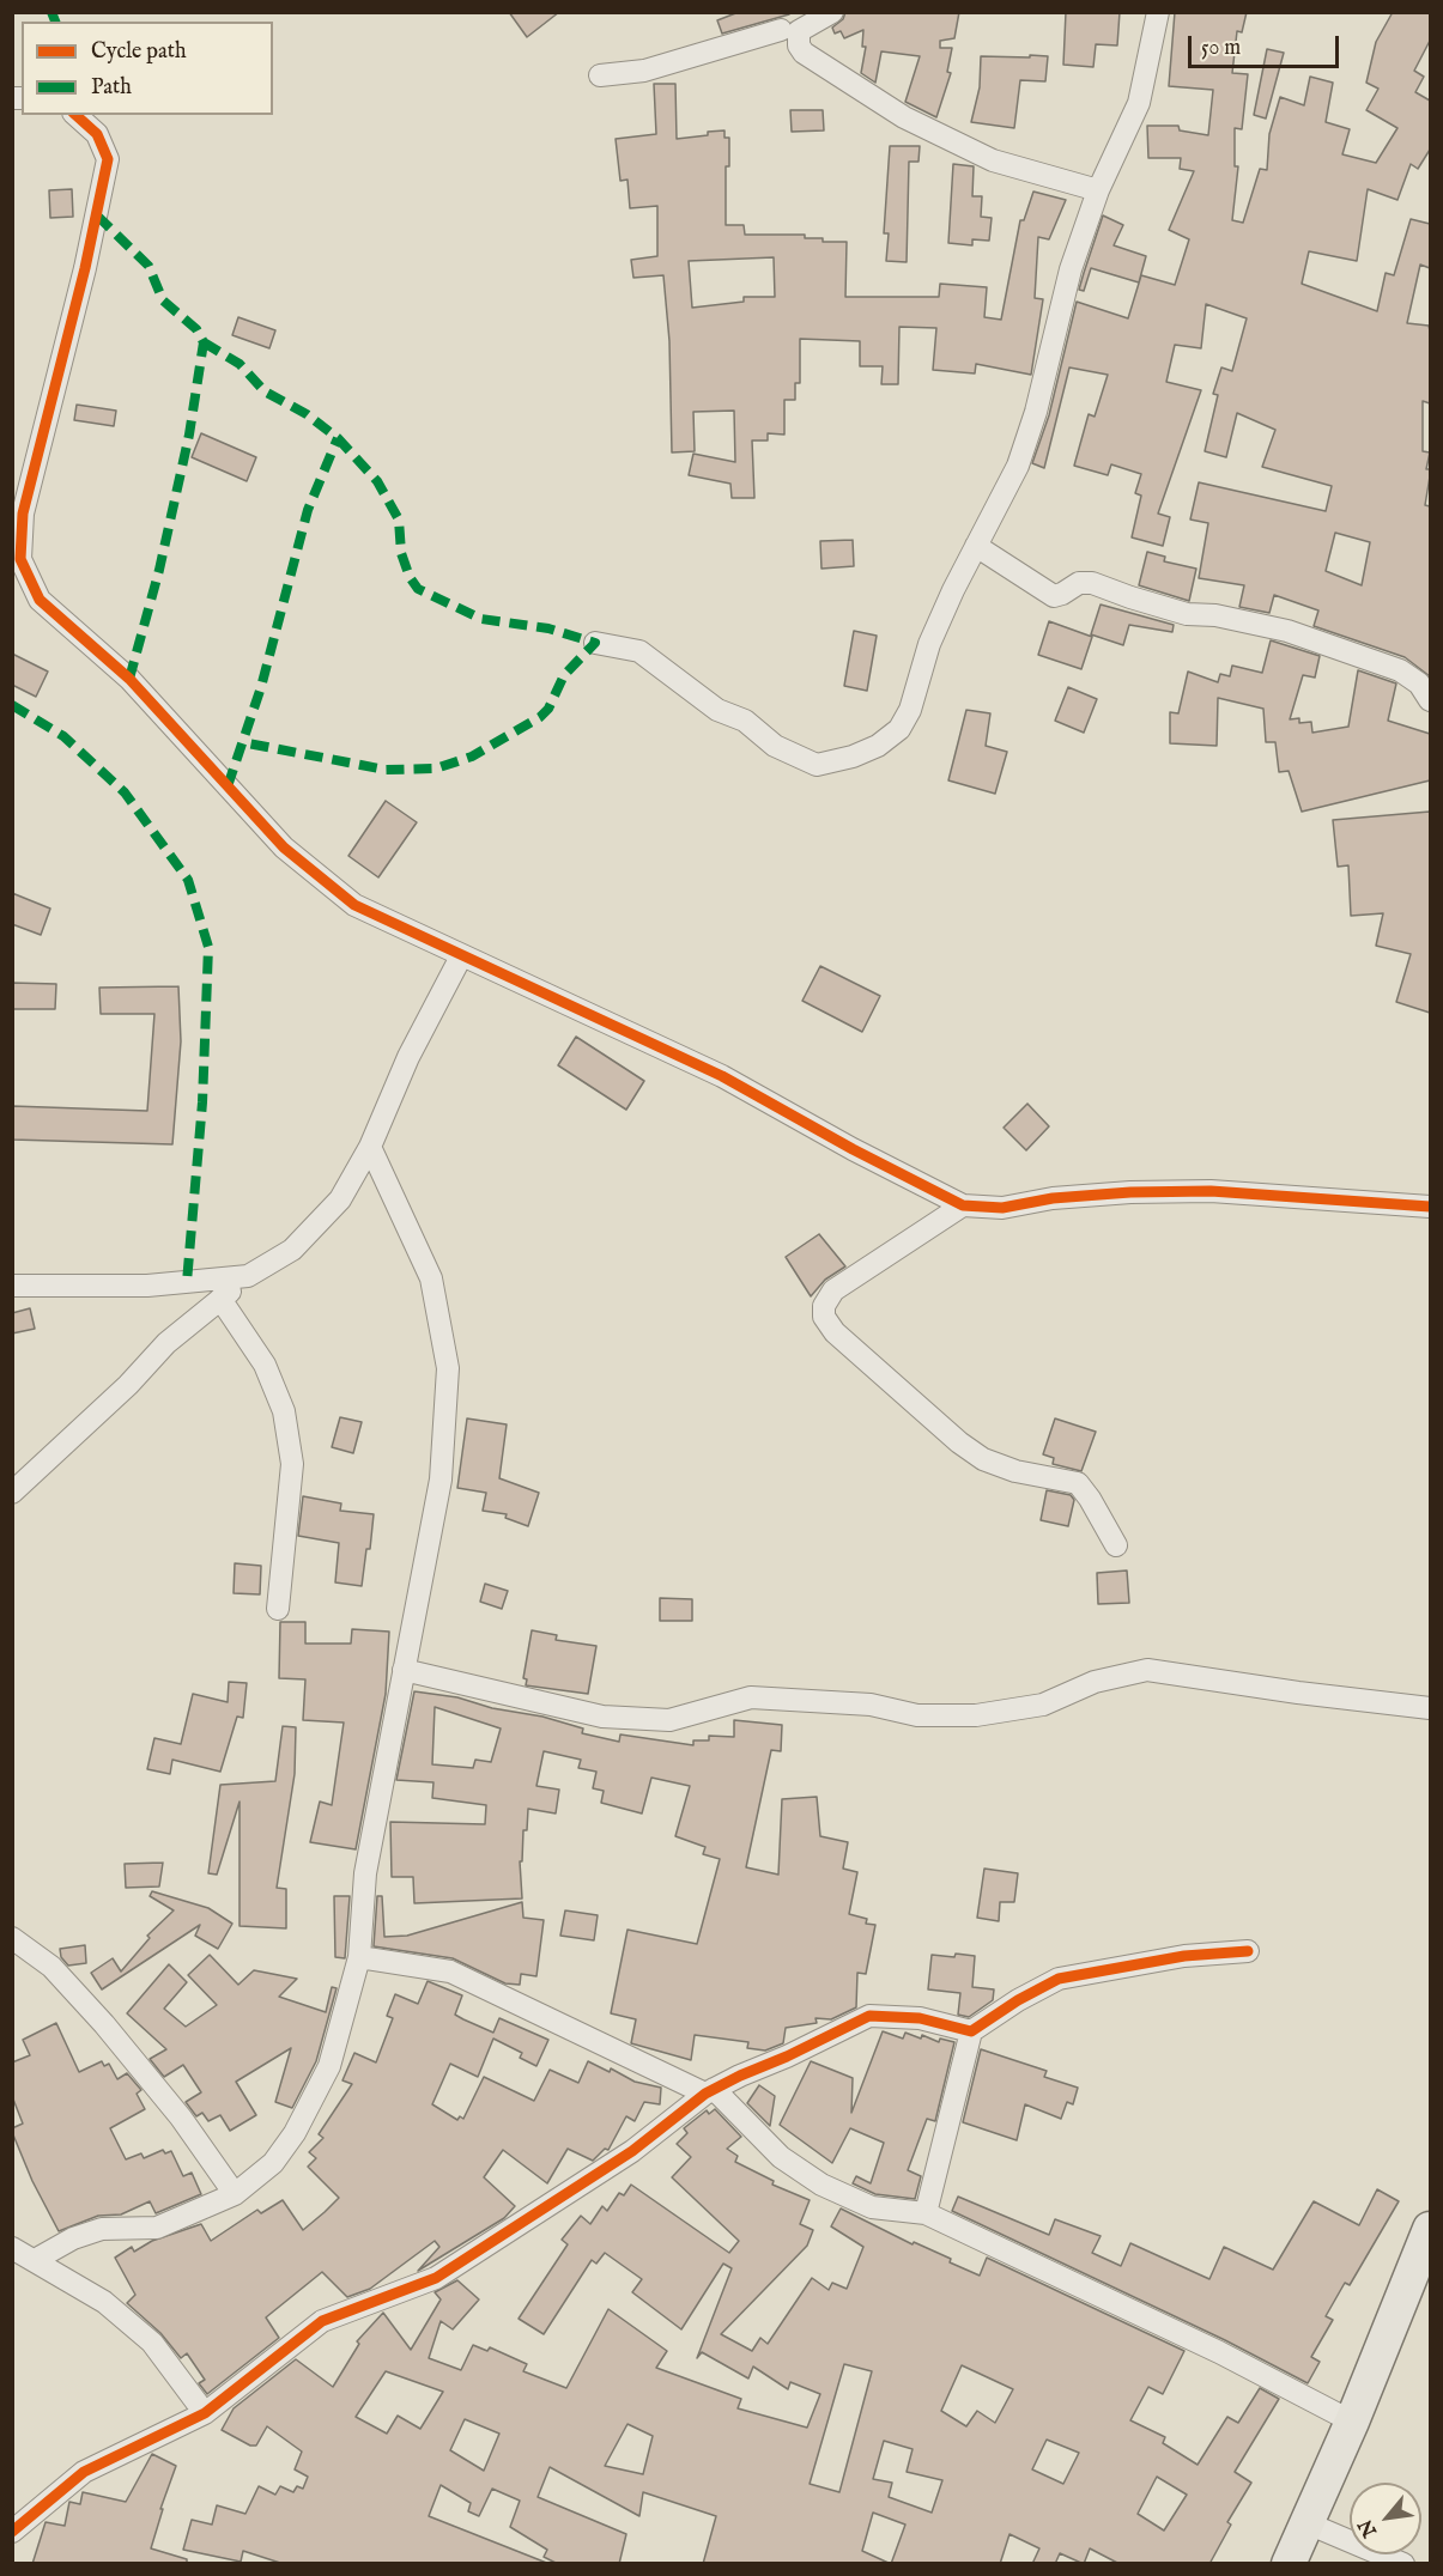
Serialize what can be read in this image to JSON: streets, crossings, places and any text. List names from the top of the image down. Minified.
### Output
{"legend":["Cycle path","Path"],"scale_bar":"50 m","north":"bottom left"}
